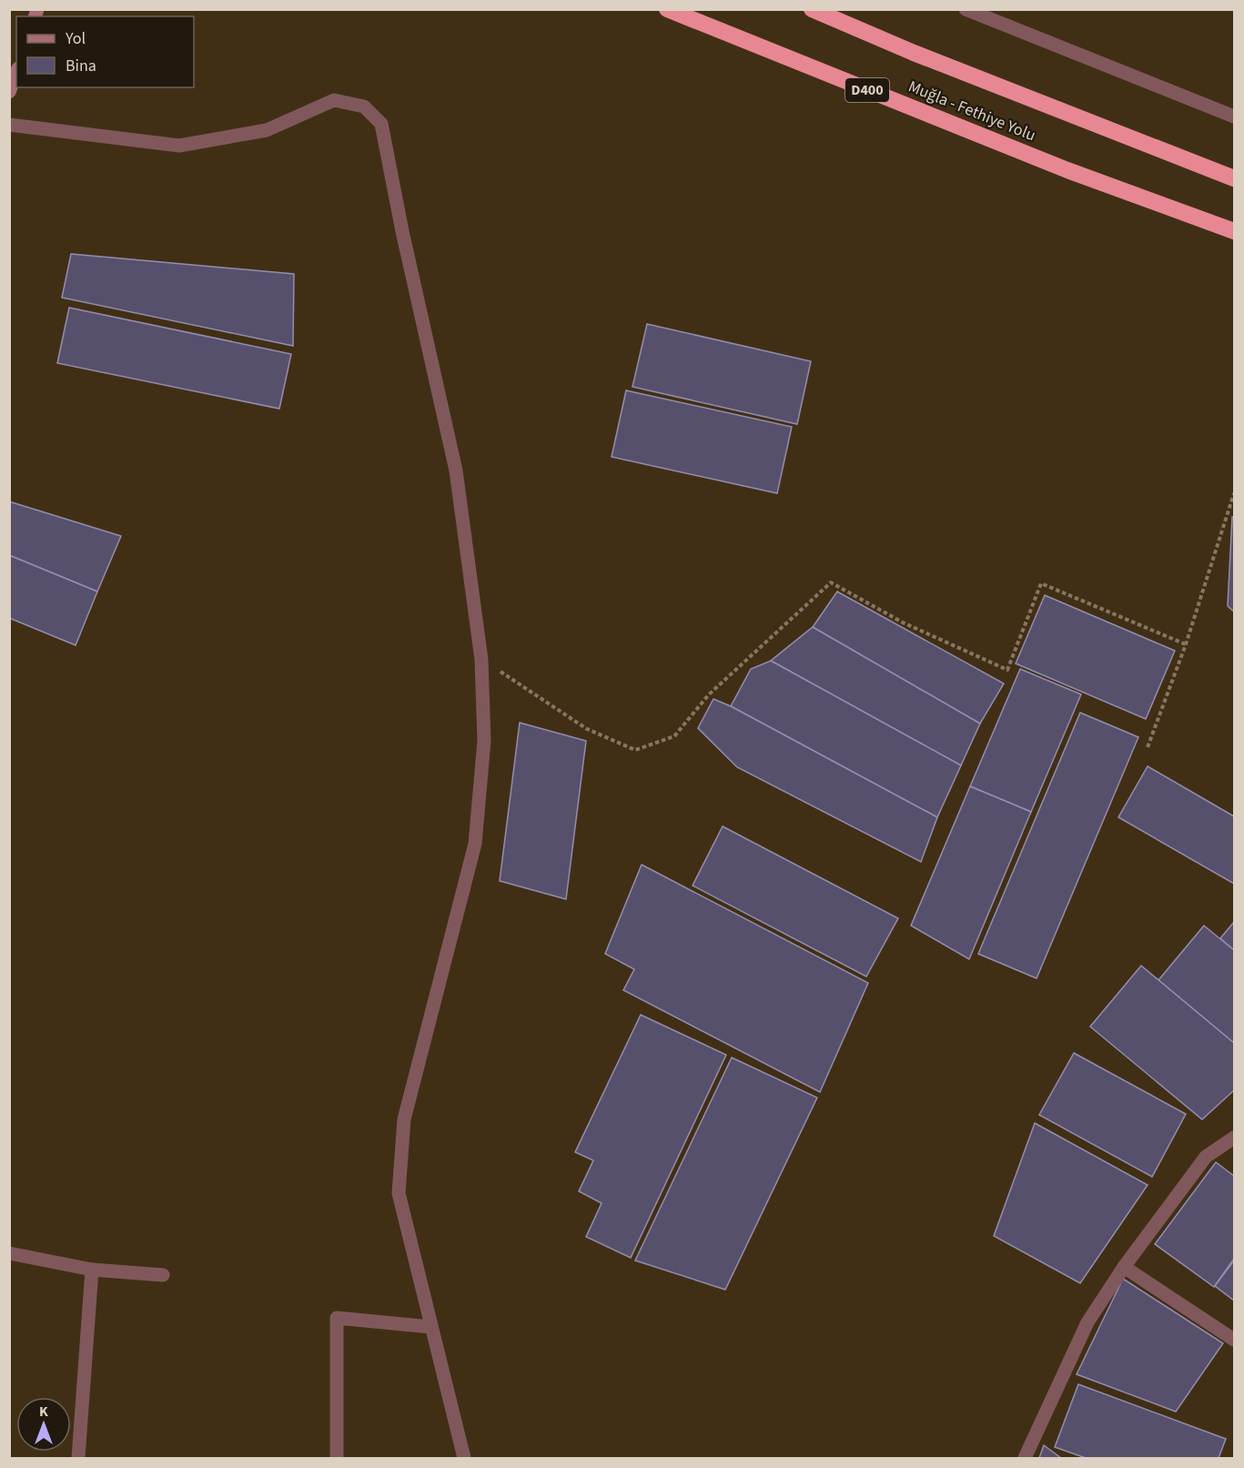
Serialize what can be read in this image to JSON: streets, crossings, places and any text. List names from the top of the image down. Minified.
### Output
{"streets":{"highway":["D400","Muğla - Fethiye Yolu"]},"legend":["Yol","Bina"],"north":"top"}
